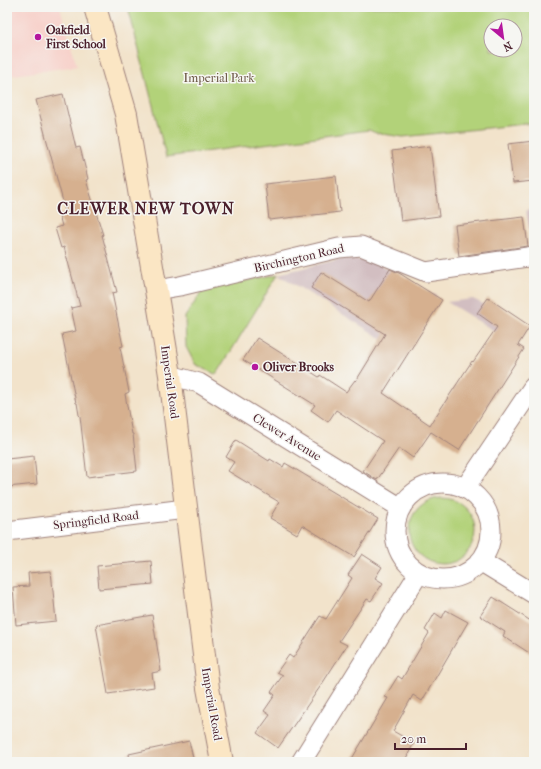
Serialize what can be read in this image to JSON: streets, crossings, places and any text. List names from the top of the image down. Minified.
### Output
{"streets":{"main road":["Imperial Road"],"street":["Birchington Road","Clewer Avenue","Springfield Road"]},"crossings":[["Birchington Road","Imperial Road"],["Imperial Road","Clewer Avenue"],["Imperial Road","Springfield Road"]],"districts":["CLEWER NEW TOWN"],"parks":["Imperial Park"],"places":["Oakfield First School","Oliver Brooks"],"scale_bar":"20 m","north":"bottom right"}
